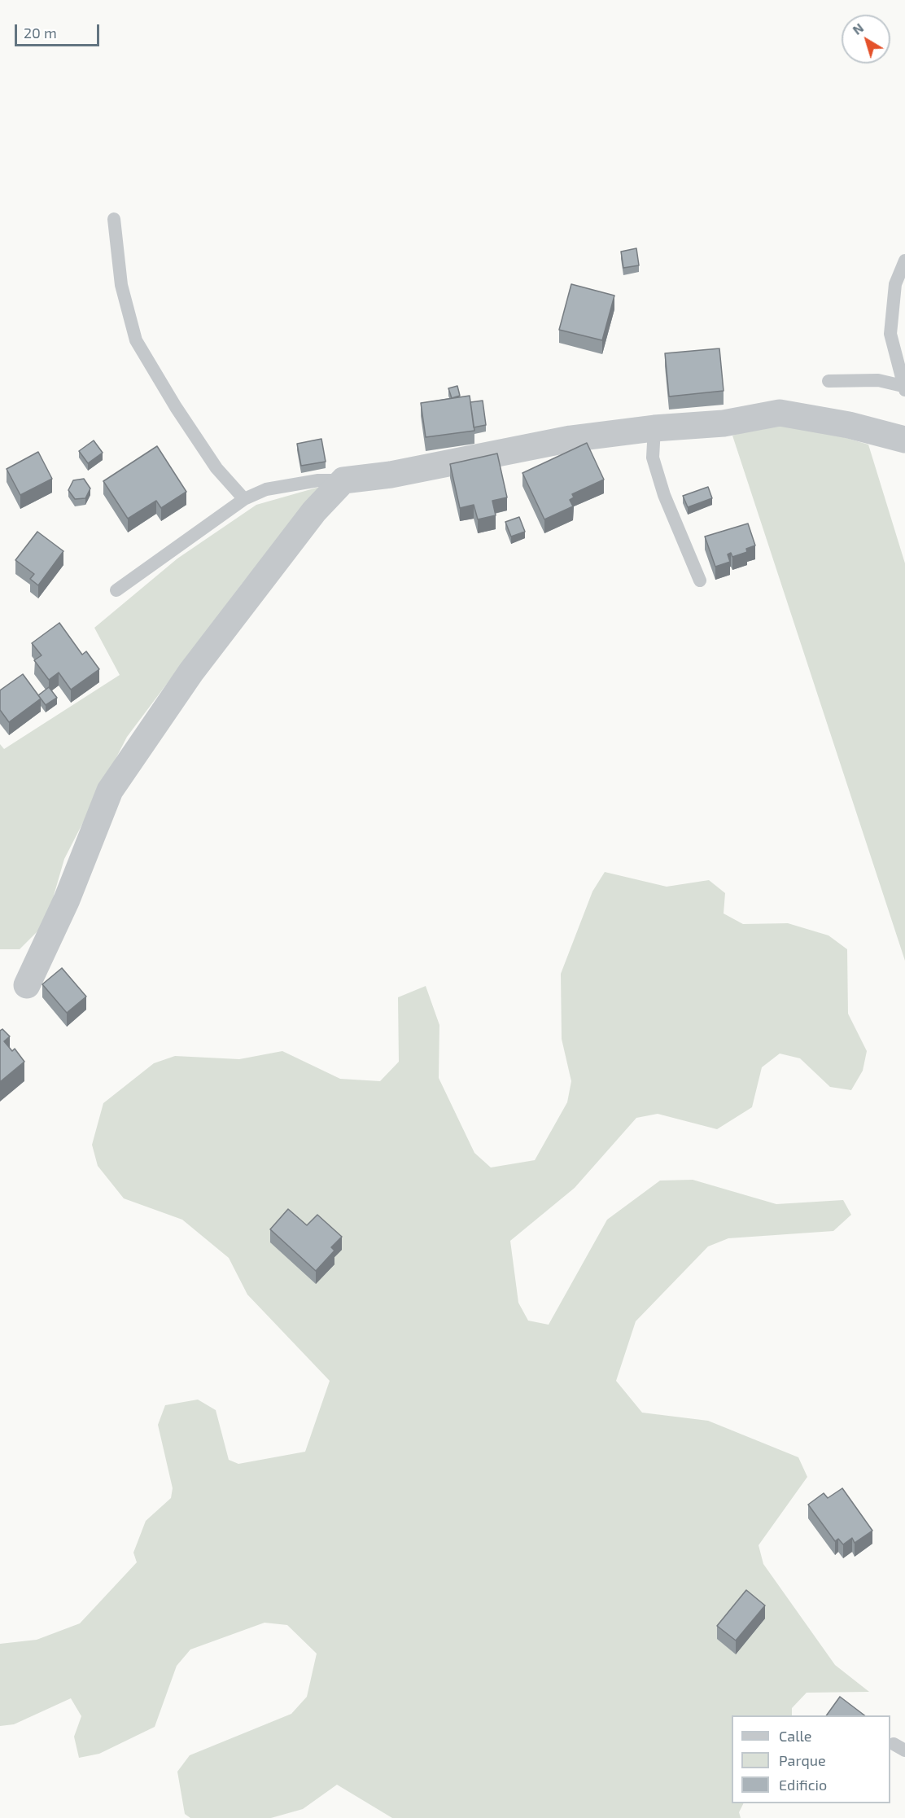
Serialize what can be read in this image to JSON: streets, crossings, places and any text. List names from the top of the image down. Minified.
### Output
{"legend":["Calle","Parque","Edificio"],"scale_bar":"20 m","north":"top left"}
